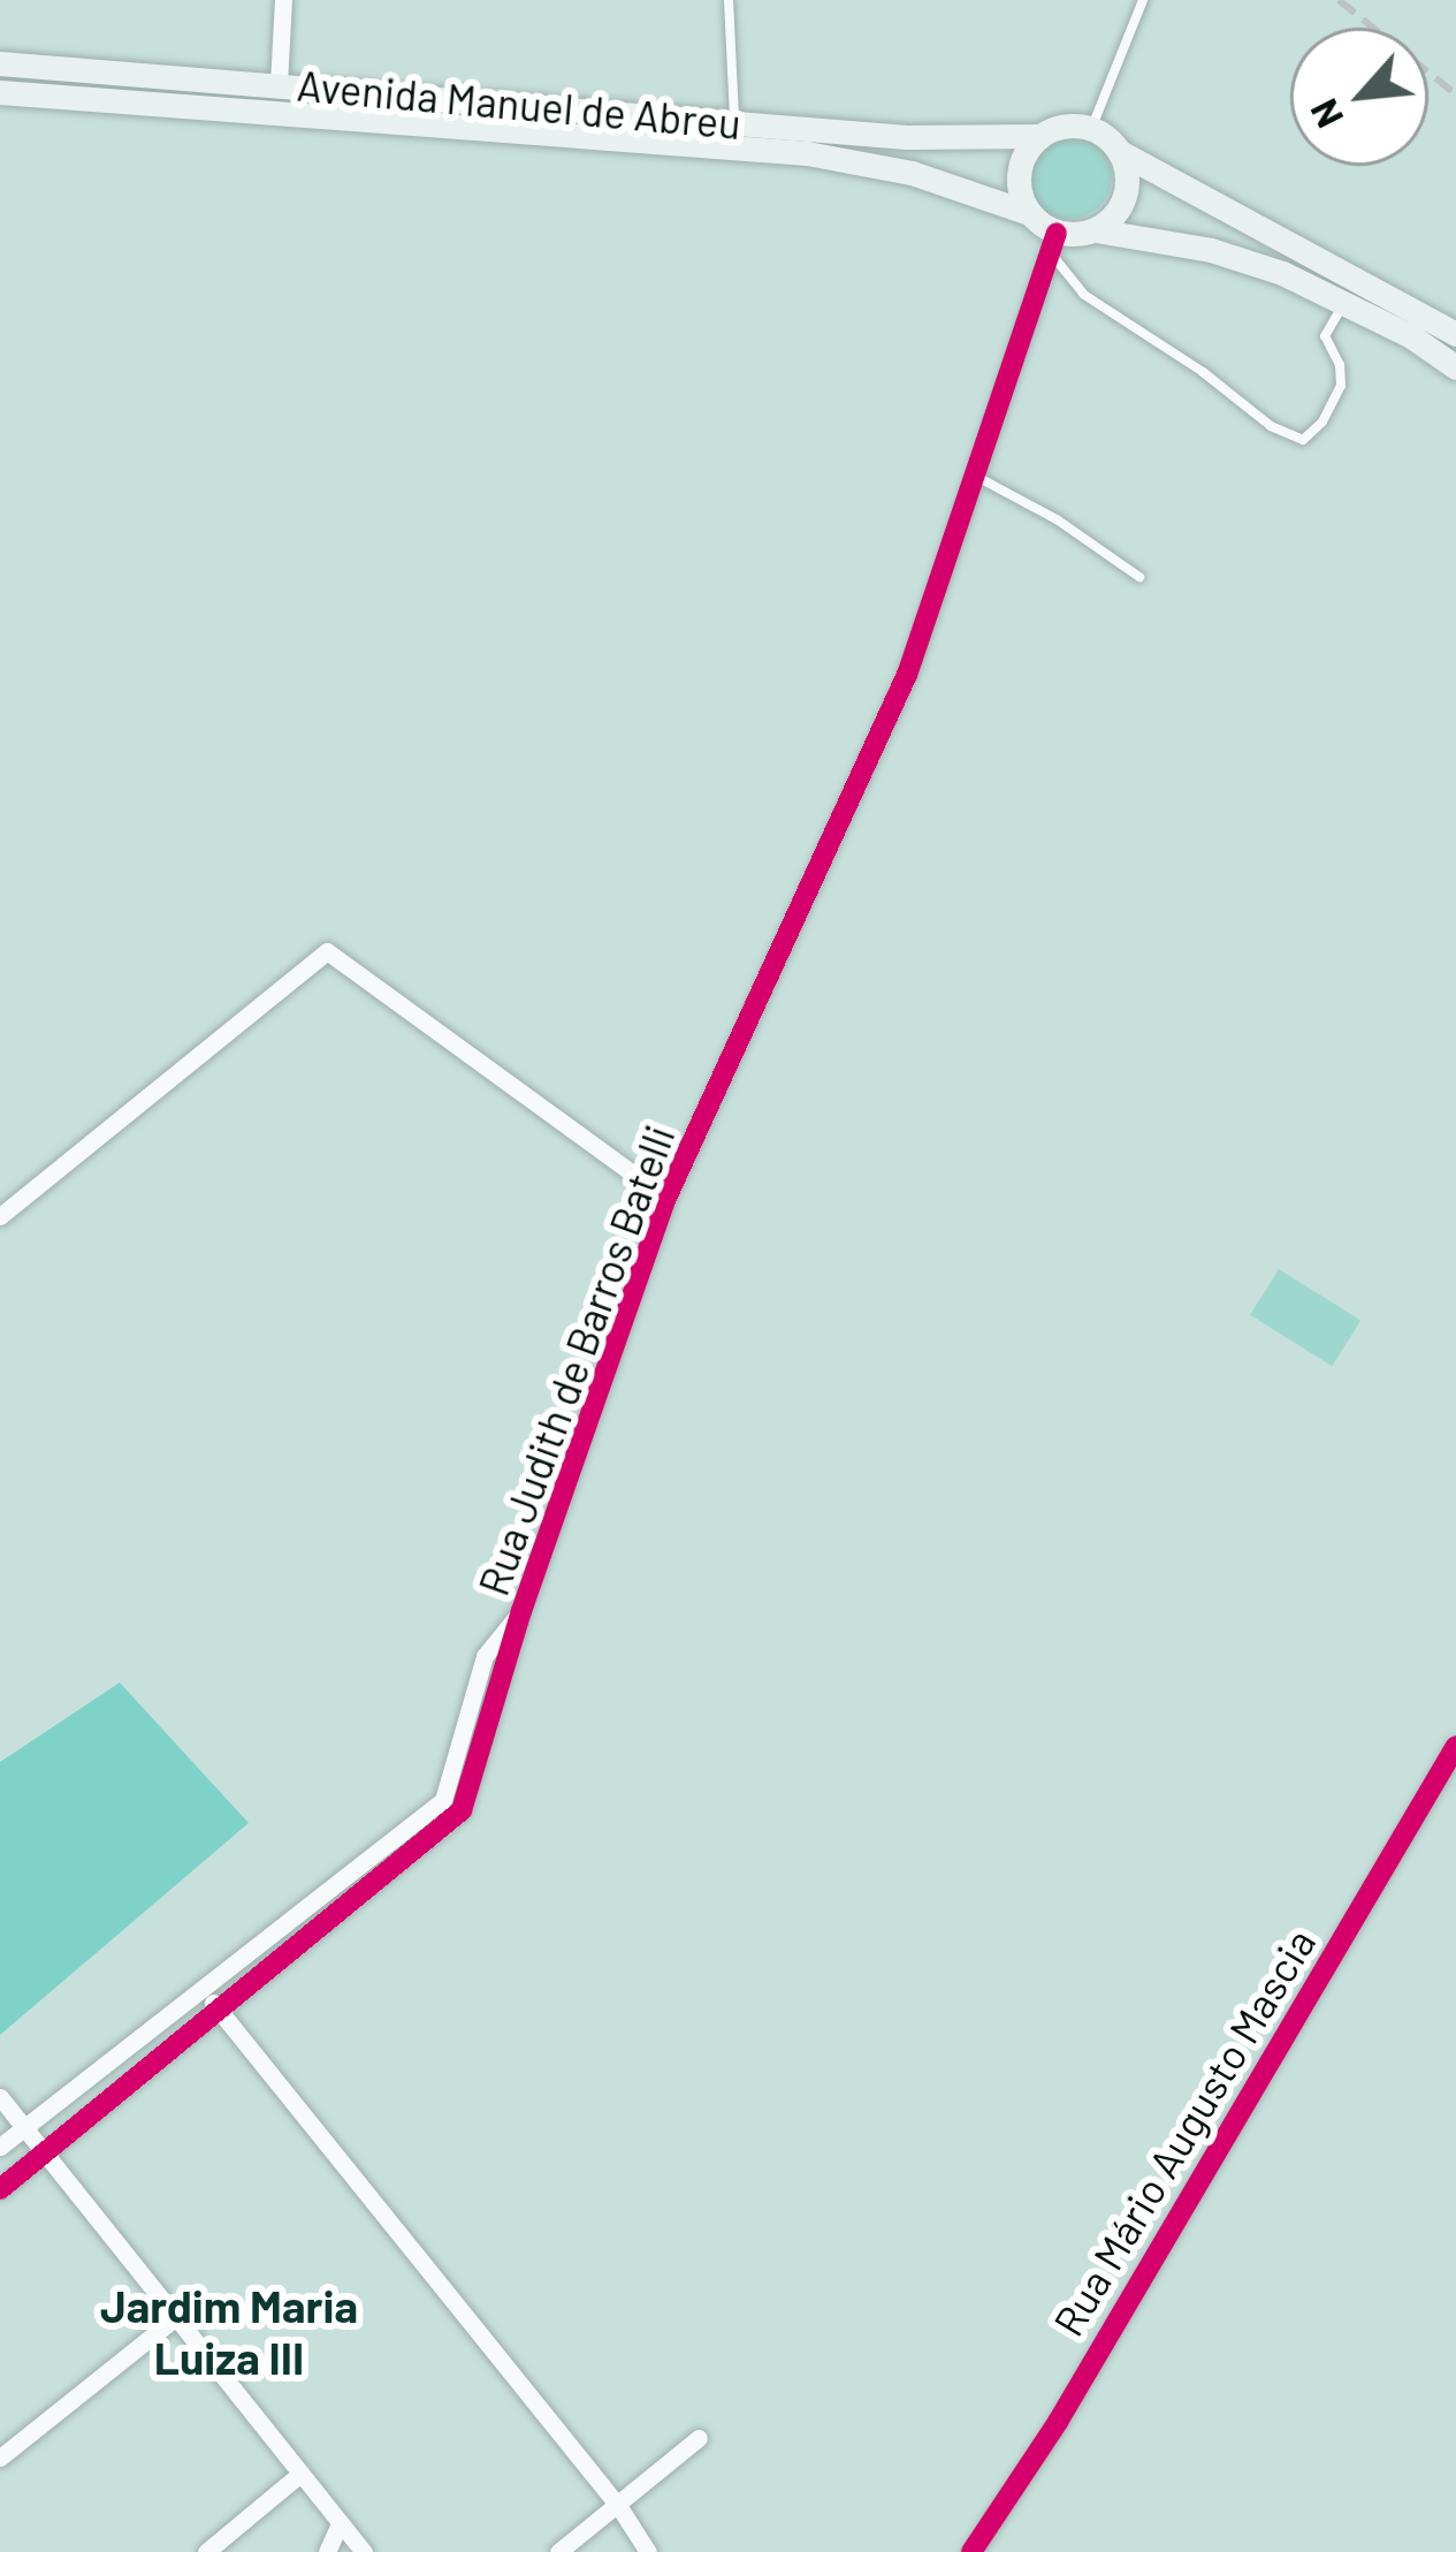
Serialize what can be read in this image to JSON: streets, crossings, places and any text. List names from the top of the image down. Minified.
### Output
{"streets":{"main road":["Avenida Manuel de Abreu"],"street":["Rua Judith de Barros Batelli","Rua Mário Augusto Mascia"]},"crossings":[["Avenida Manuel de Abreu","Rua Judith de Barros Batelli"]],"districts":["Jardim Maria Luiza III"],"north":"bottom left"}
